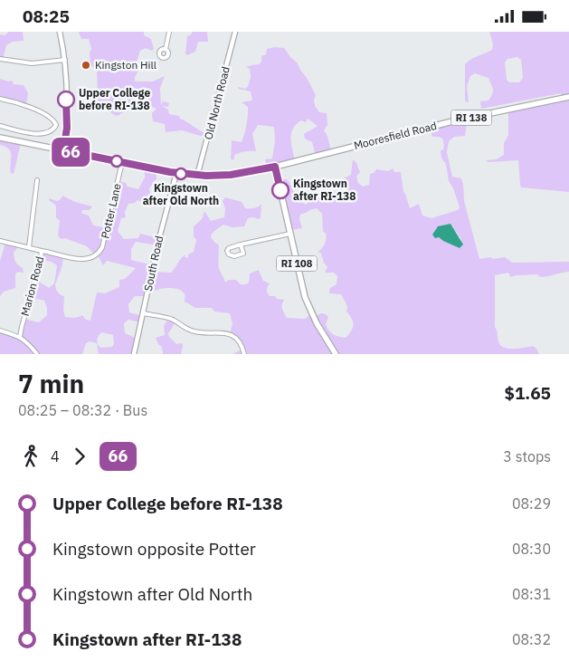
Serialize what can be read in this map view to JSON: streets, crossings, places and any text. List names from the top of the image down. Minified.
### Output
{"streets":{"main road":["RI 138","Mooresfield Road","RI 108"],"street":["Old North Road","Potter Lane","South Road","Marion Road"]},"crossings":[["Old North Road","RI 138"],["RI 138","Mooresfield Road"],["RI 138","Potter Lane"],["RI 138","South Road"],["RI 138","RI 108"],["Mooresfield Road","RI 108"],["Potter Lane","Marion Road"]],"places":["Kingston Hill","Upper College before RI-138","Kingstown after Old North","Kingstown after RI-138"],"lines":["bus line 66"],"page":{"status":"08:25","on_map":"66","heading":["7 min","08:25 – 08:32 · Bus","$1.65"],"legs":["4","66","3 stops"],"list":[{"name":"Upper College before RI-138","value":"08:29"},{"name":"Kingstown opposite Potter","value":"08:30"},{"name":"Kingstown after Old North","value":"08:31"},{"name":"Kingstown after RI-138","value":"08:32"}]}}
